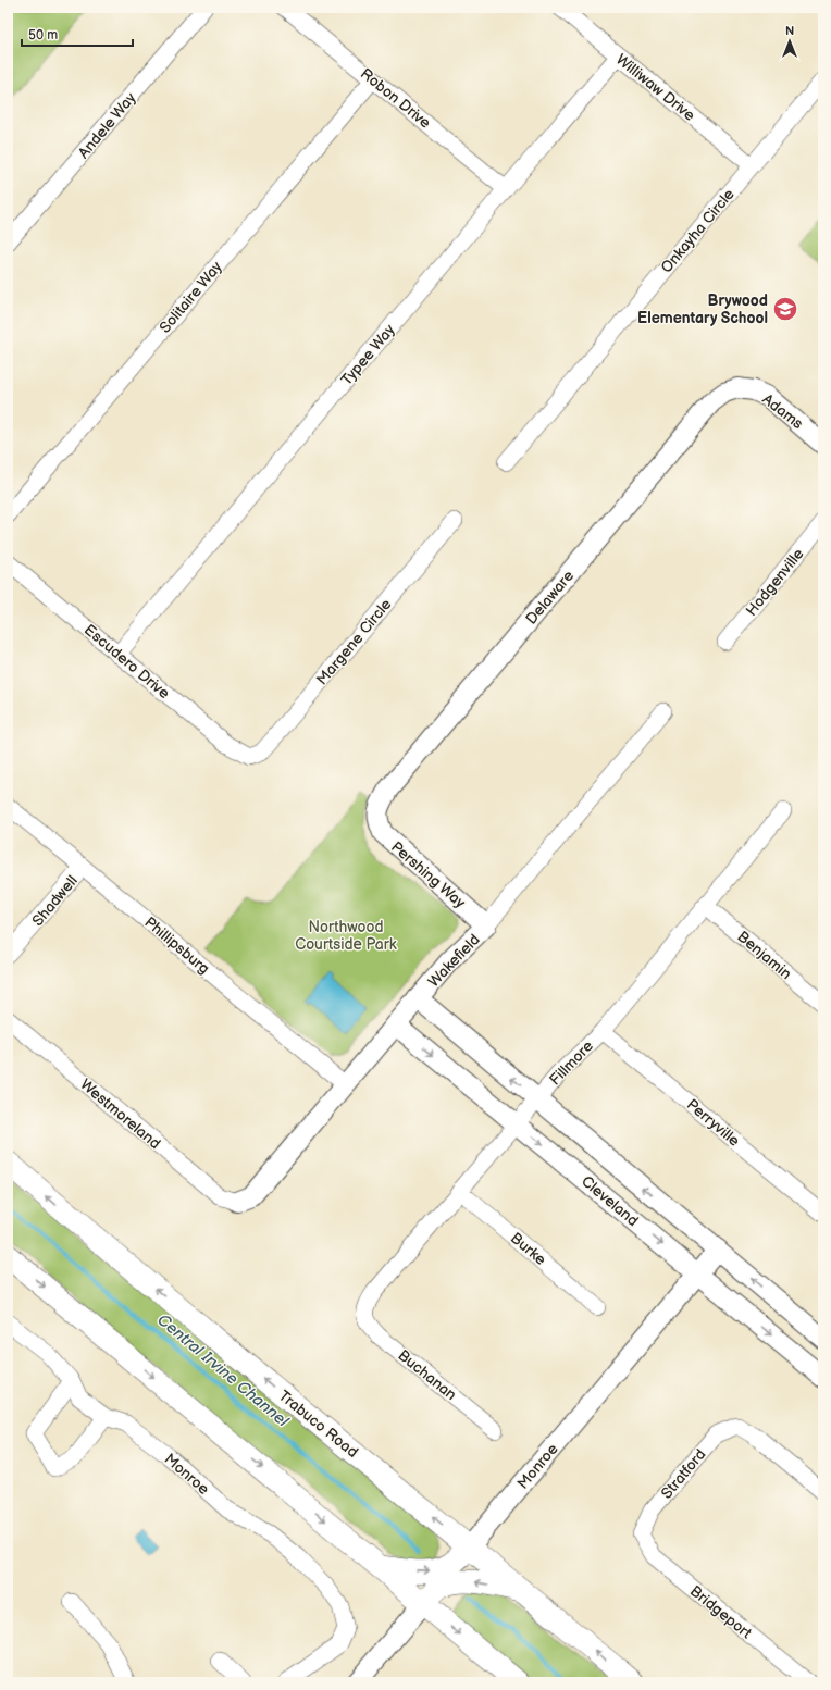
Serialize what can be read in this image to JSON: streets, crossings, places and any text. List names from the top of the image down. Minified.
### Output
{"streets":{"main road":["Trabuco Road"],"street":["Williwaw Drive","Robon Drive","Andele Way","Onkayha Circle","Solitaire Way","Typee Way","Adams","Hodgenville","Delaware","Margene Circle","Escudero Drive","Pershing Way","Shadwell","Phillipsburg","Benjamin","Wakefield","Fillmore","Westmoreland","Perryville","Cleveland","Burke","Buchanan","Monroe","Stratford","Bridgeport"]},"crossings":[["Williwaw Drive","Onkayha Circle"],["Williwaw Drive","Typee Way"],["Robon Drive","Solitaire Way"],["Robon Drive","Typee Way"],["Typee Way","Escudero Drive"],["Adams","Delaware"],["Delaware","Pershing Way"],["Margene Circle","Escudero Drive"],["Pershing Way","Wakefield"],["Shadwell","Phillipsburg"],["Phillipsburg","Wakefield"],["Benjamin","Fillmore"],["Wakefield","Westmoreland"],["Wakefield","Cleveland"],["Fillmore","Perryville"],["Fillmore","Cleveland"],["Fillmore","Burke"],["Fillmore","Buchanan"],["Cleveland","Monroe"],["Trabuco Road","Monroe"],["Stratford","Bridgeport"]],"water":["Central Irvine Channel"],"parks":["Northwood Courtside Park"],"places":{"school or university":["Brywood Elementary School"]},"scale_bar":"50 m","north":"top"}
